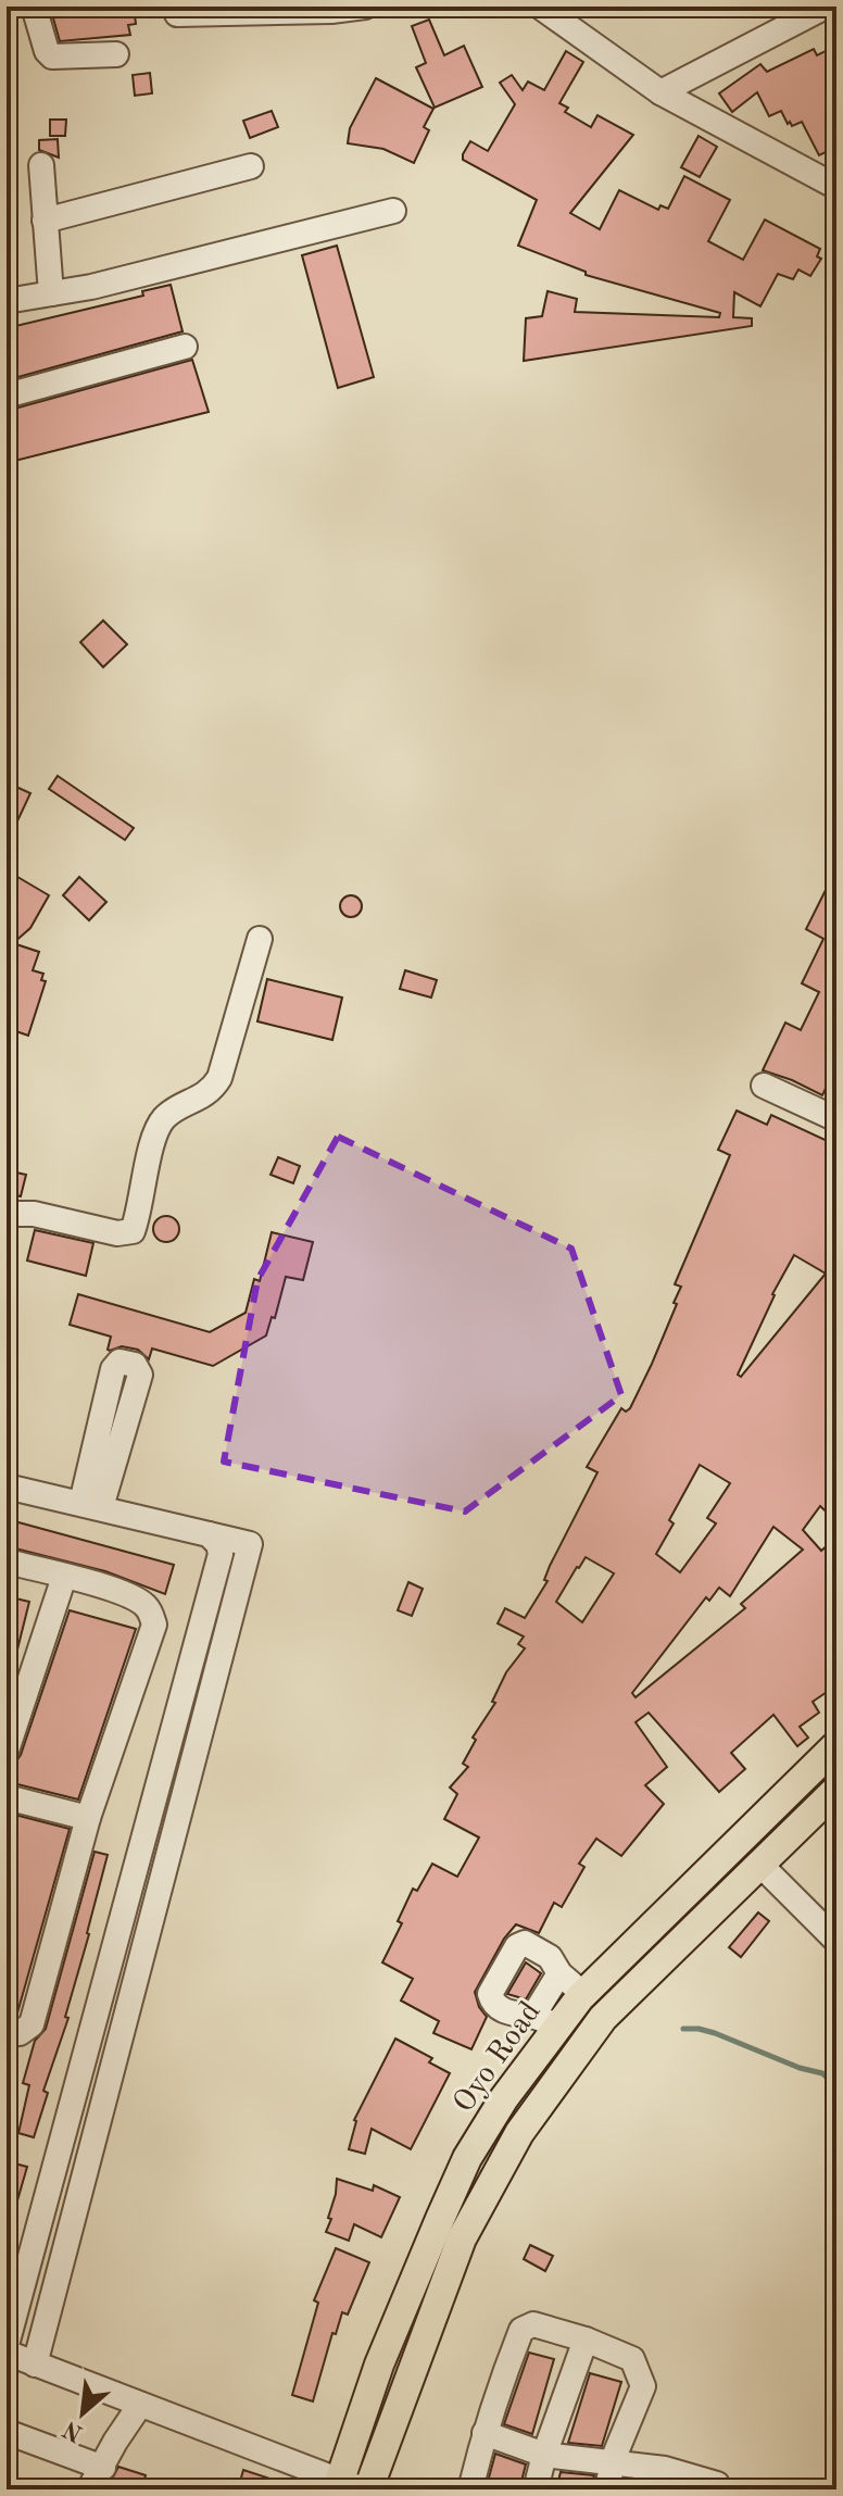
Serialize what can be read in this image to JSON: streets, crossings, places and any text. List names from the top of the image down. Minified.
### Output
{"streets":{"main road":["Oyo Road"]},"north":"bottom left"}
